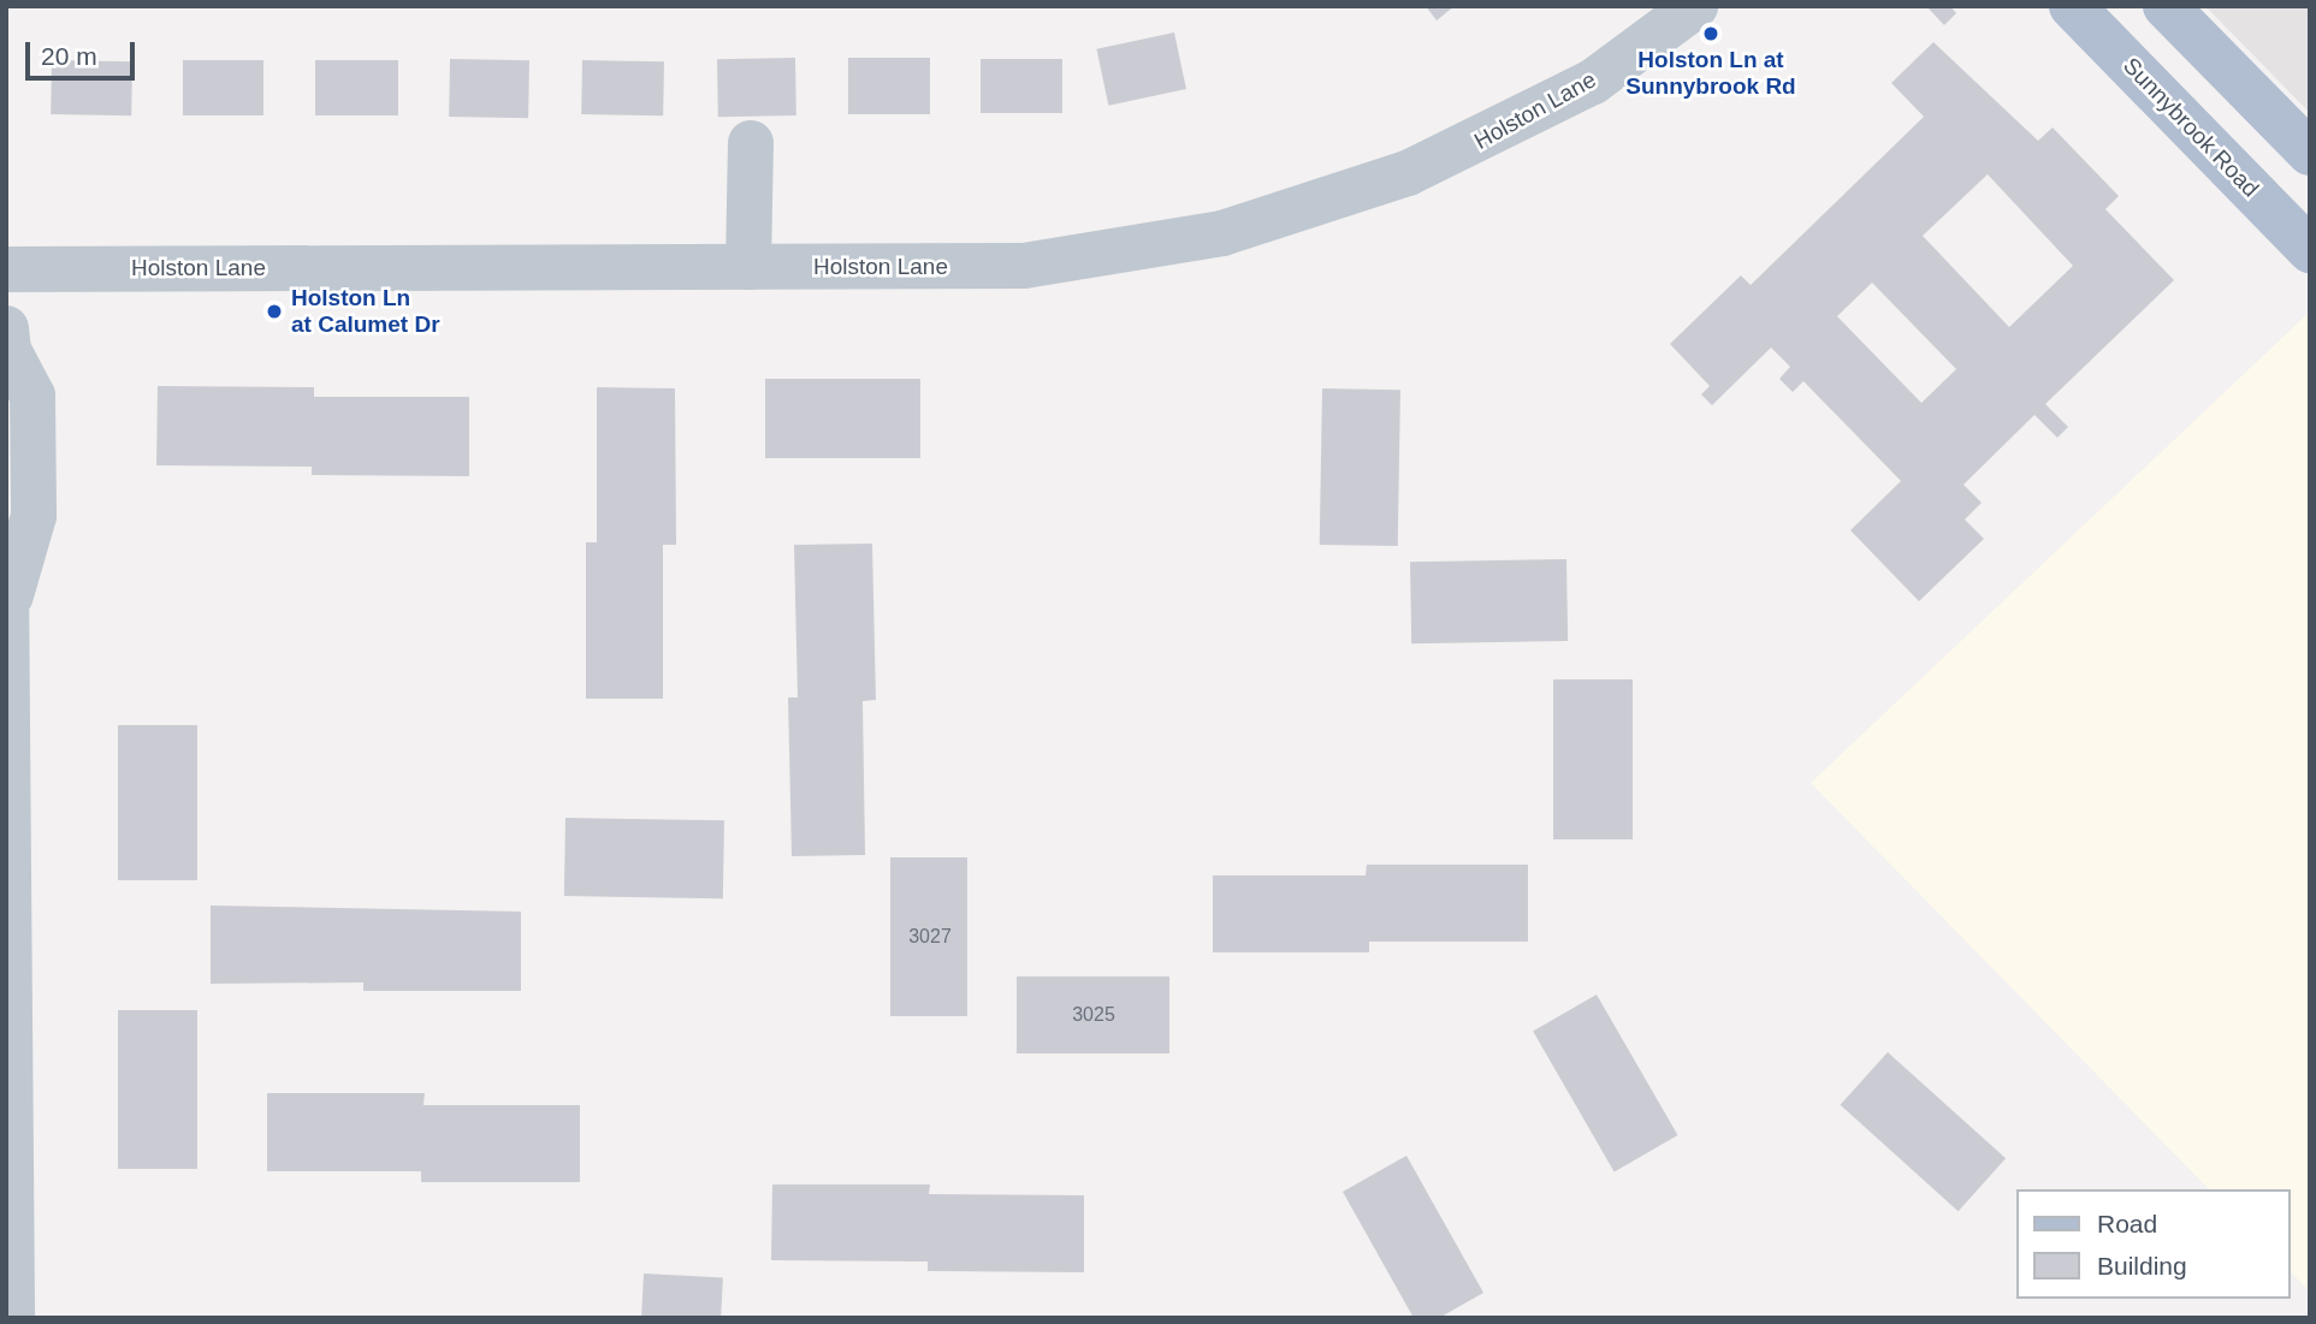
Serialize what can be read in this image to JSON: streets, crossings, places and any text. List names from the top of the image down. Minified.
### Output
{"streets":{"main road":["Sunnybrook Road"],"street":["Holston Lane"]},"places":["Holston Ln at Sunnybrook Rd","Holston Ln at Calumet Dr"],"house_numbers":["3027","3025"],"legend":["Road","Building"],"scale_bar":"20 m"}
